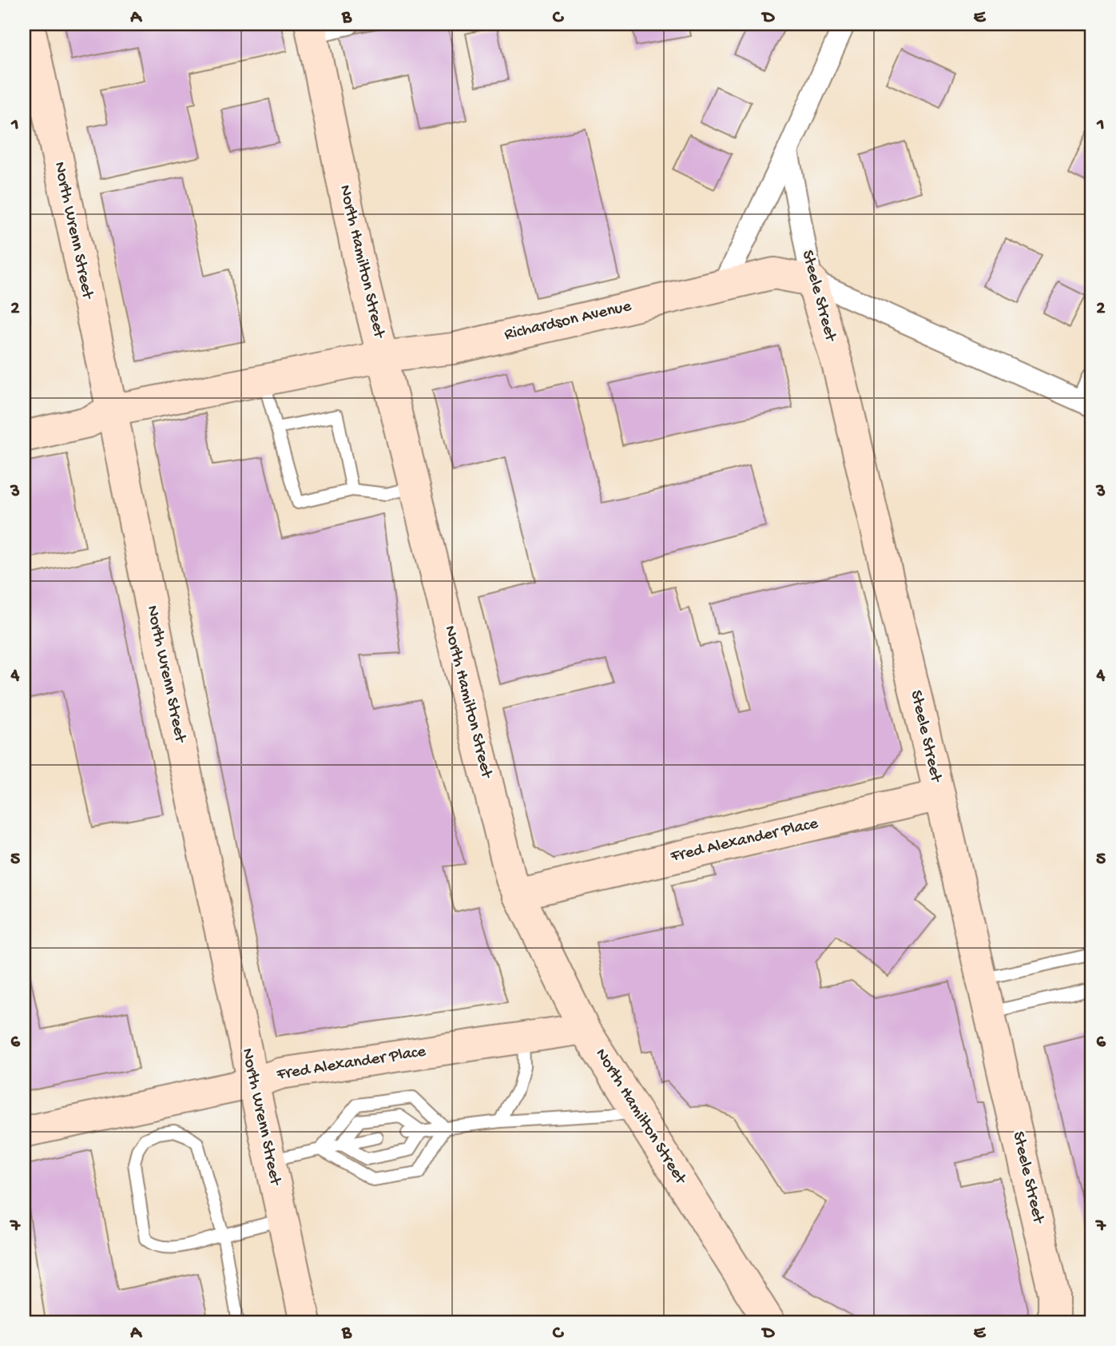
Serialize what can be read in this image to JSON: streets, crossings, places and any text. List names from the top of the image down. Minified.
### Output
{"streets":{"street":["North Wrenn Street","North Hamilton Street","Steele Street","Richardson Avenue","Fred Alexander Place"]},"crossings":[["North Wrenn Street","Richardson Avenue"],["North Wrenn Street","Fred Alexander Place"],["North Hamilton Street","Richardson Avenue"],["North Hamilton Street","Fred Alexander Place"],["Steele Street","Richardson Avenue"],["Steele Street","Fred Alexander Place"]],"grid":{"columns":["A","B","C","D","E"],"rows":["1","2","3","4","5","6","7"]}}
